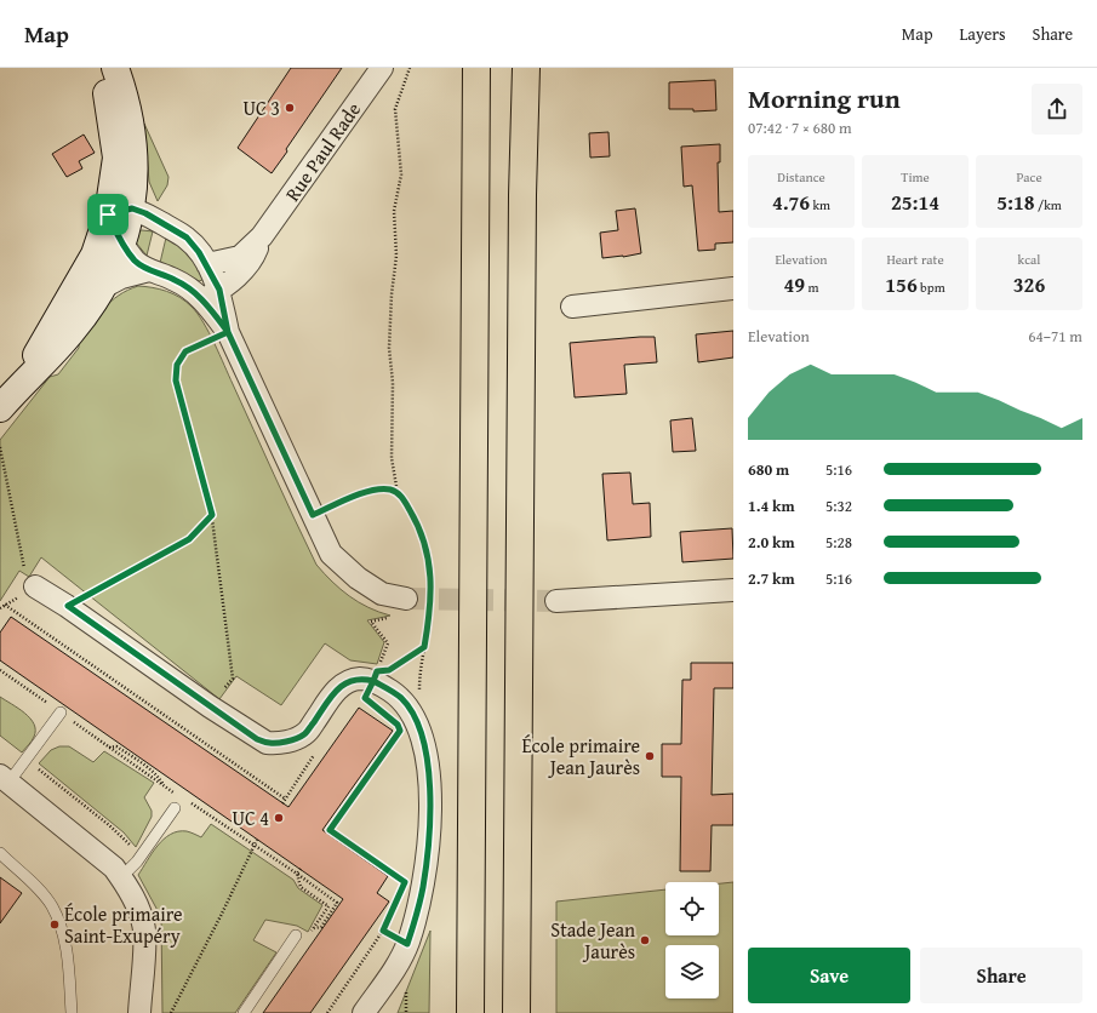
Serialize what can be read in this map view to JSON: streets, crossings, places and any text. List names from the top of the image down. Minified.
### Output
{"streets":{"street":["Rue Paul Rade"]},"places":["UC 3","École primaire Jean Jaurès","UC 4","École primaire Saint-Exupéry","Stade Jean Jaurès"],"page":{"header":"Map","nav":["Map","Layers","Share"],"heading":["Morning run","07:42 · 7 × 680 m"],"stats":[["Distance","4.76 km"],["Time","25:14"],["Pace","5:18 /km"],["Elevation","49 m"],["Heart rate","156 bpm"],["kcal","326"]],"chart":["Elevation","64–71 m"],"list":[{"name":"680 m","note":"5:16"},{"name":"1.4 km","note":"5:32"},{"name":"2.0 km","note":"5:28"},{"name":"2.7 km","note":"5:16"}],"buttons":["Save","Share"]}}
